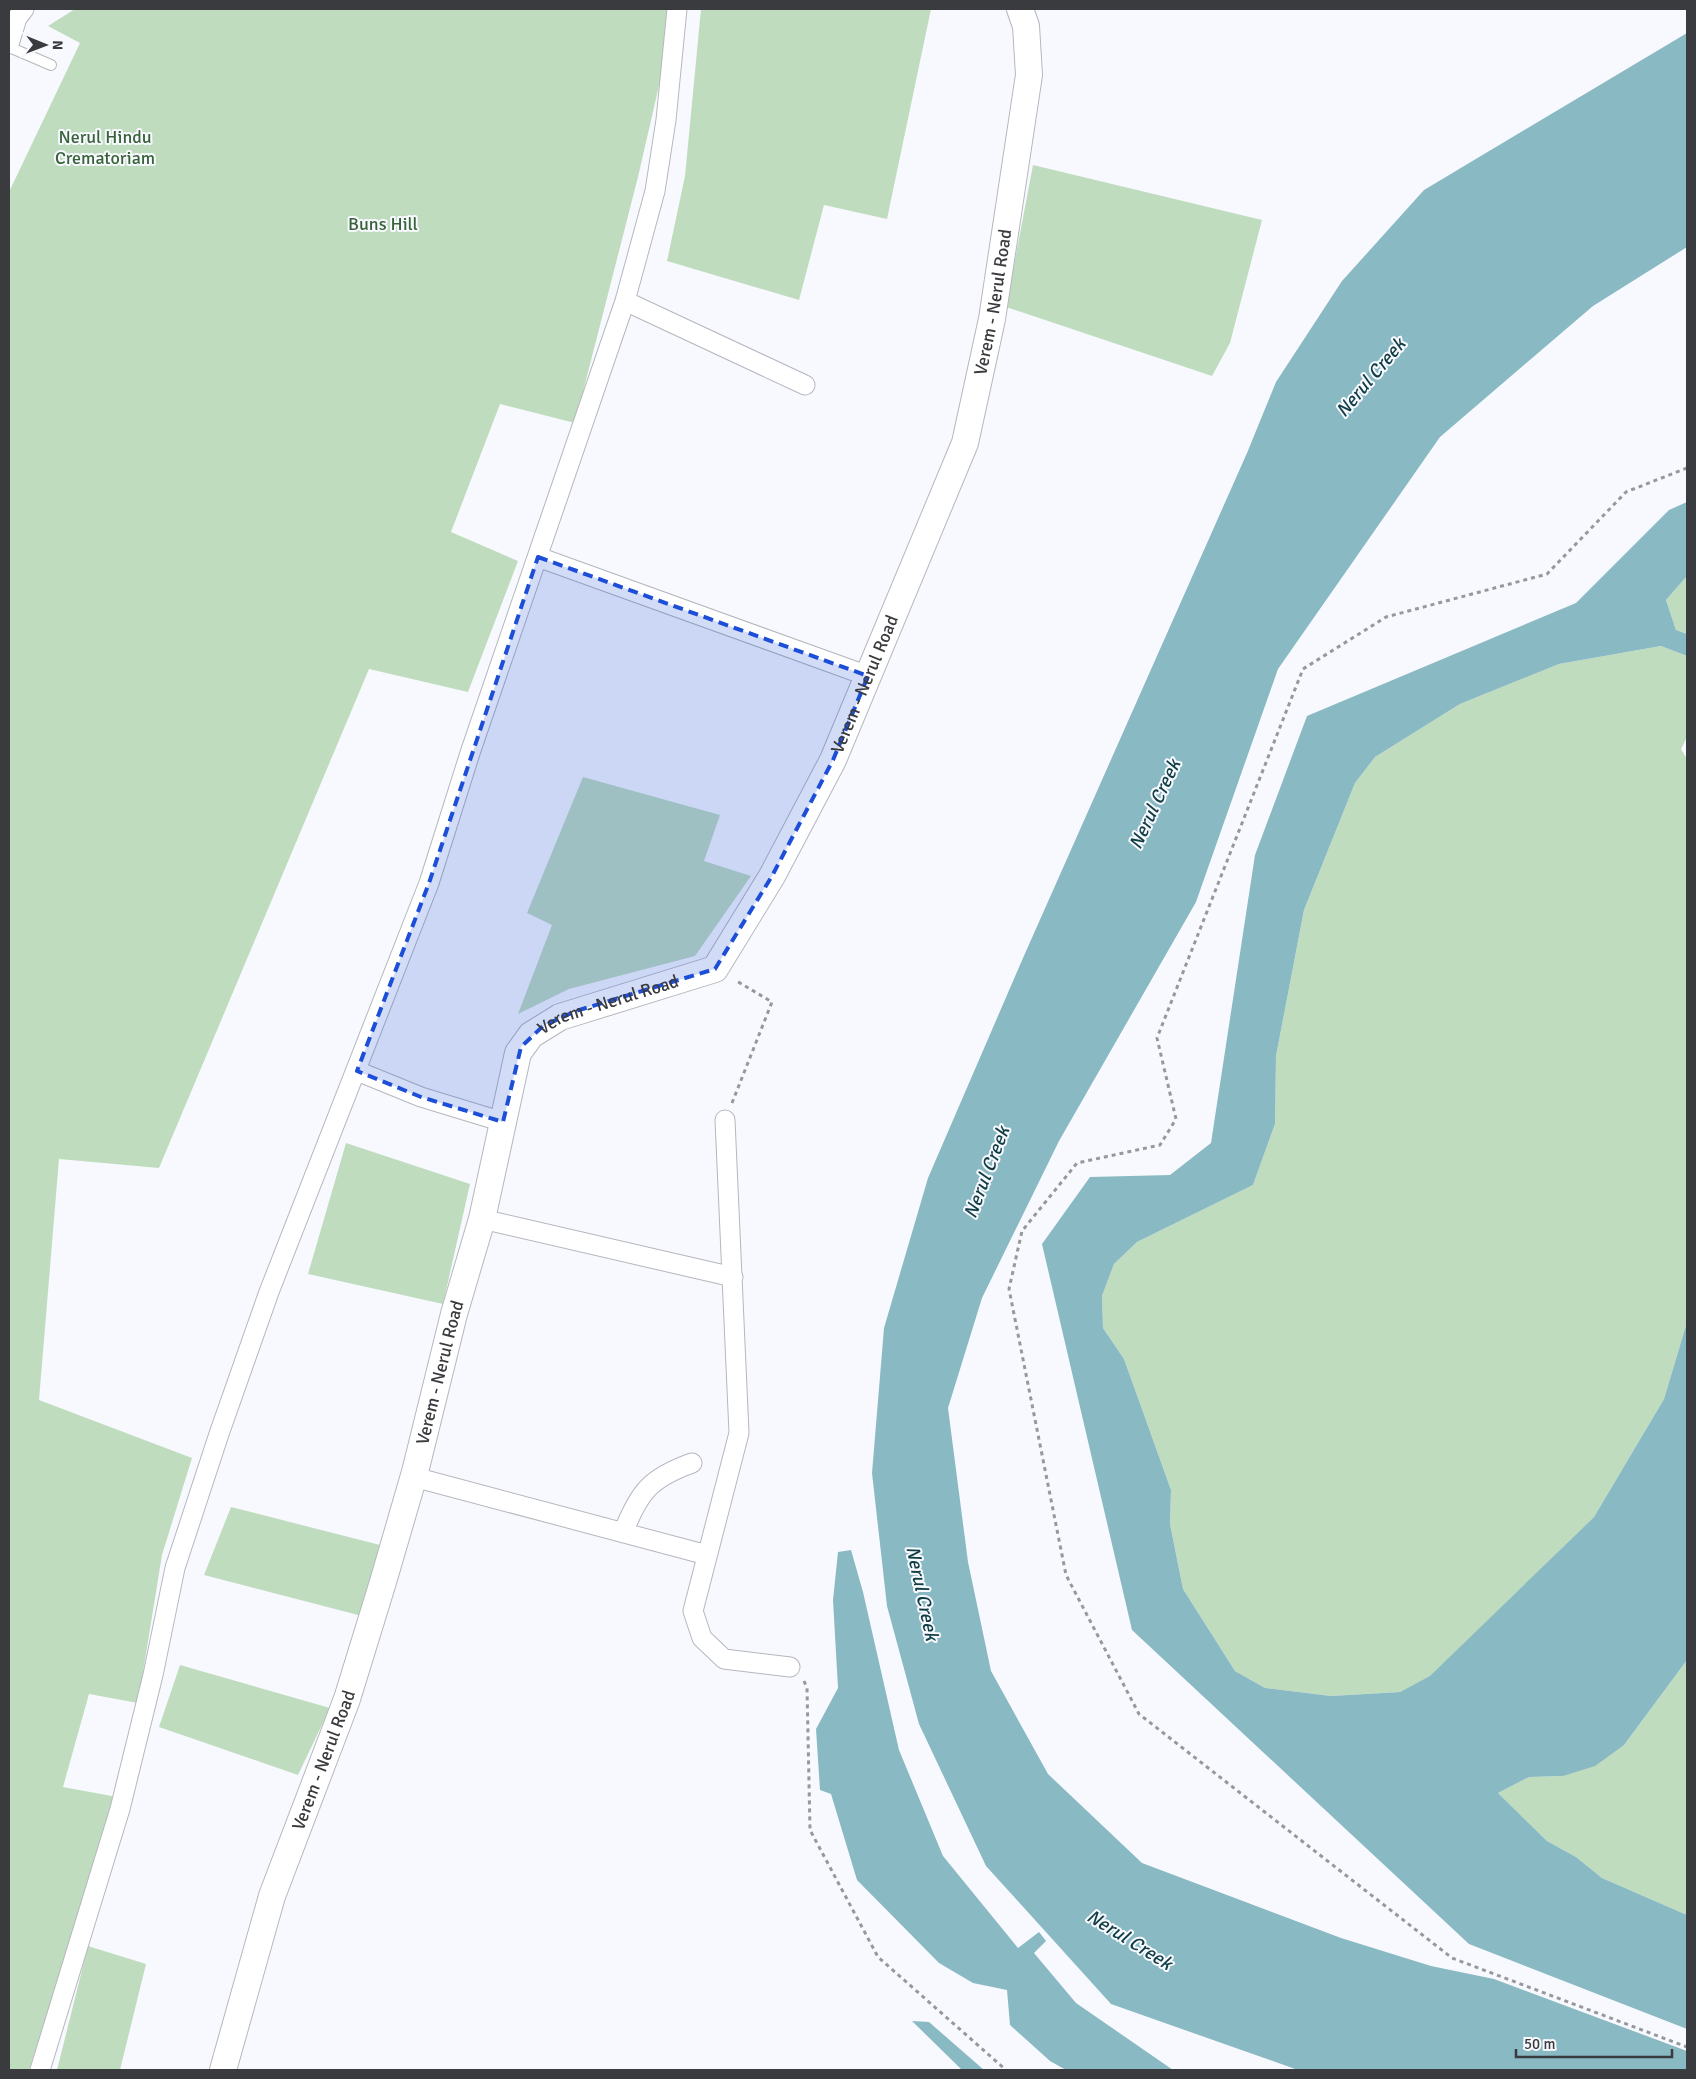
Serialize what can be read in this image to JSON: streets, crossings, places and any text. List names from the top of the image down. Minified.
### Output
{"streets":{"main road":["Verem - Nerul Road"]},"water":["Nerul Creek"],"parks":["Nerul Hindu Crematoriam","Buns Hill"],"scale_bar":"50 m","north":"right"}
